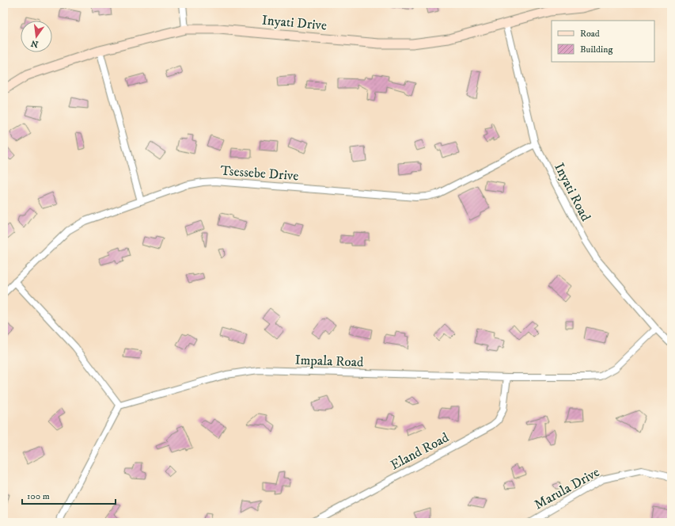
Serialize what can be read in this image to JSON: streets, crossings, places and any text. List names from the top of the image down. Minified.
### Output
{"streets":{"street":["Inyati Drive","Tsessebe Drive","Inyati Road","Impala Road","Eland Road","Marula Drive"]},"crossings":[["Inyati Drive","Inyati Road"],["Tsessebe Drive","Inyati Road"],["Inyati Road","Impala Road"],["Impala Road","Eland Road"]],"legend":["Road","Building"],"scale_bar":"100 m","north":"bottom"}
